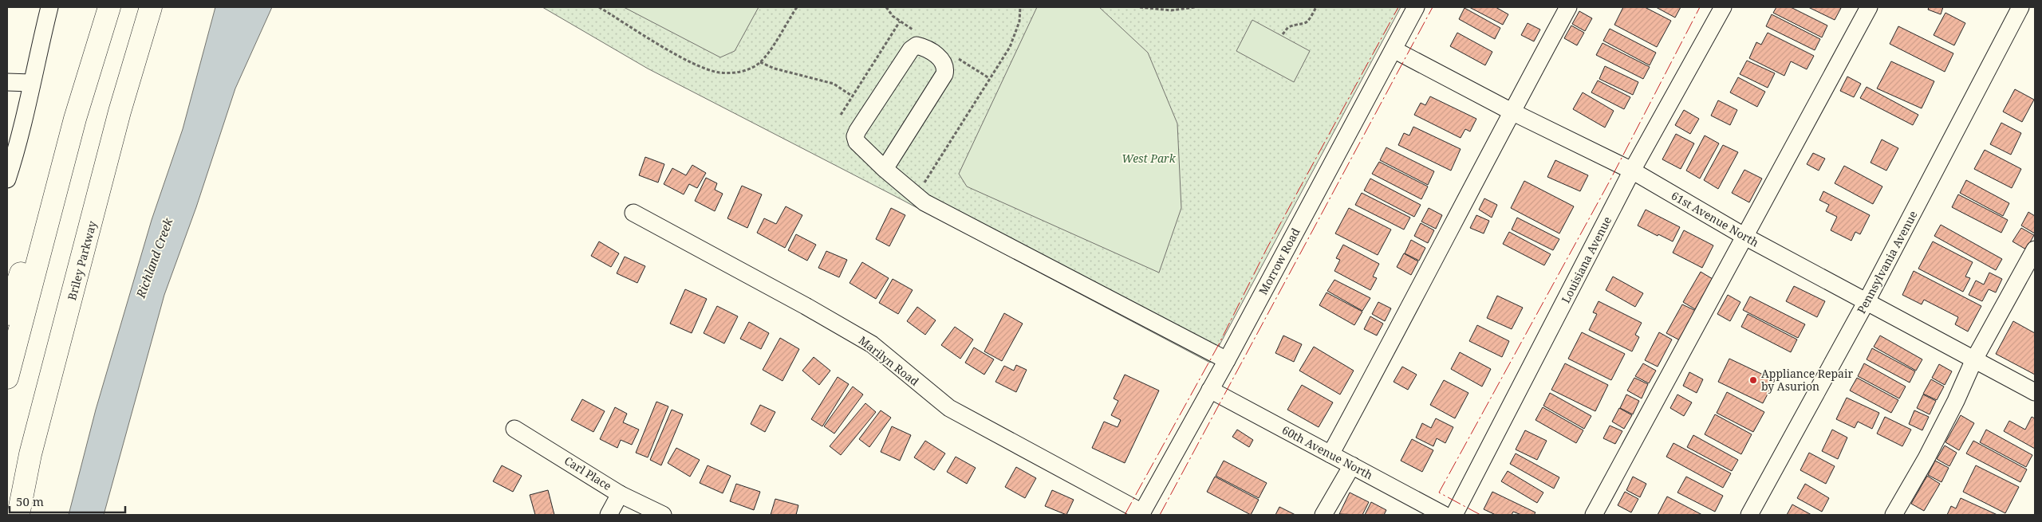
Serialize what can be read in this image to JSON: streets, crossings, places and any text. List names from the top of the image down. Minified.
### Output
{"streets":{"highway":["Briley Parkway"],"street":["61st Avenue North","Louisiana Avenue","Morrow Road","Pennsylvania Avenue","Marilyn Road","60th Avenue North","Carl Place"]},"crossings":[["61st Avenue North","Louisiana Avenue"],["61st Avenue North","Morrow Road"],["61st Avenue North","Pennsylvania Avenue"],["Morrow Road","Marilyn Road"],["Morrow Road","60th Avenue North"]],"water":["Richland Creek"],"parks":["West Park"],"places":["Appliance Repair by Asurion"],"scale_bar":"50 m"}
